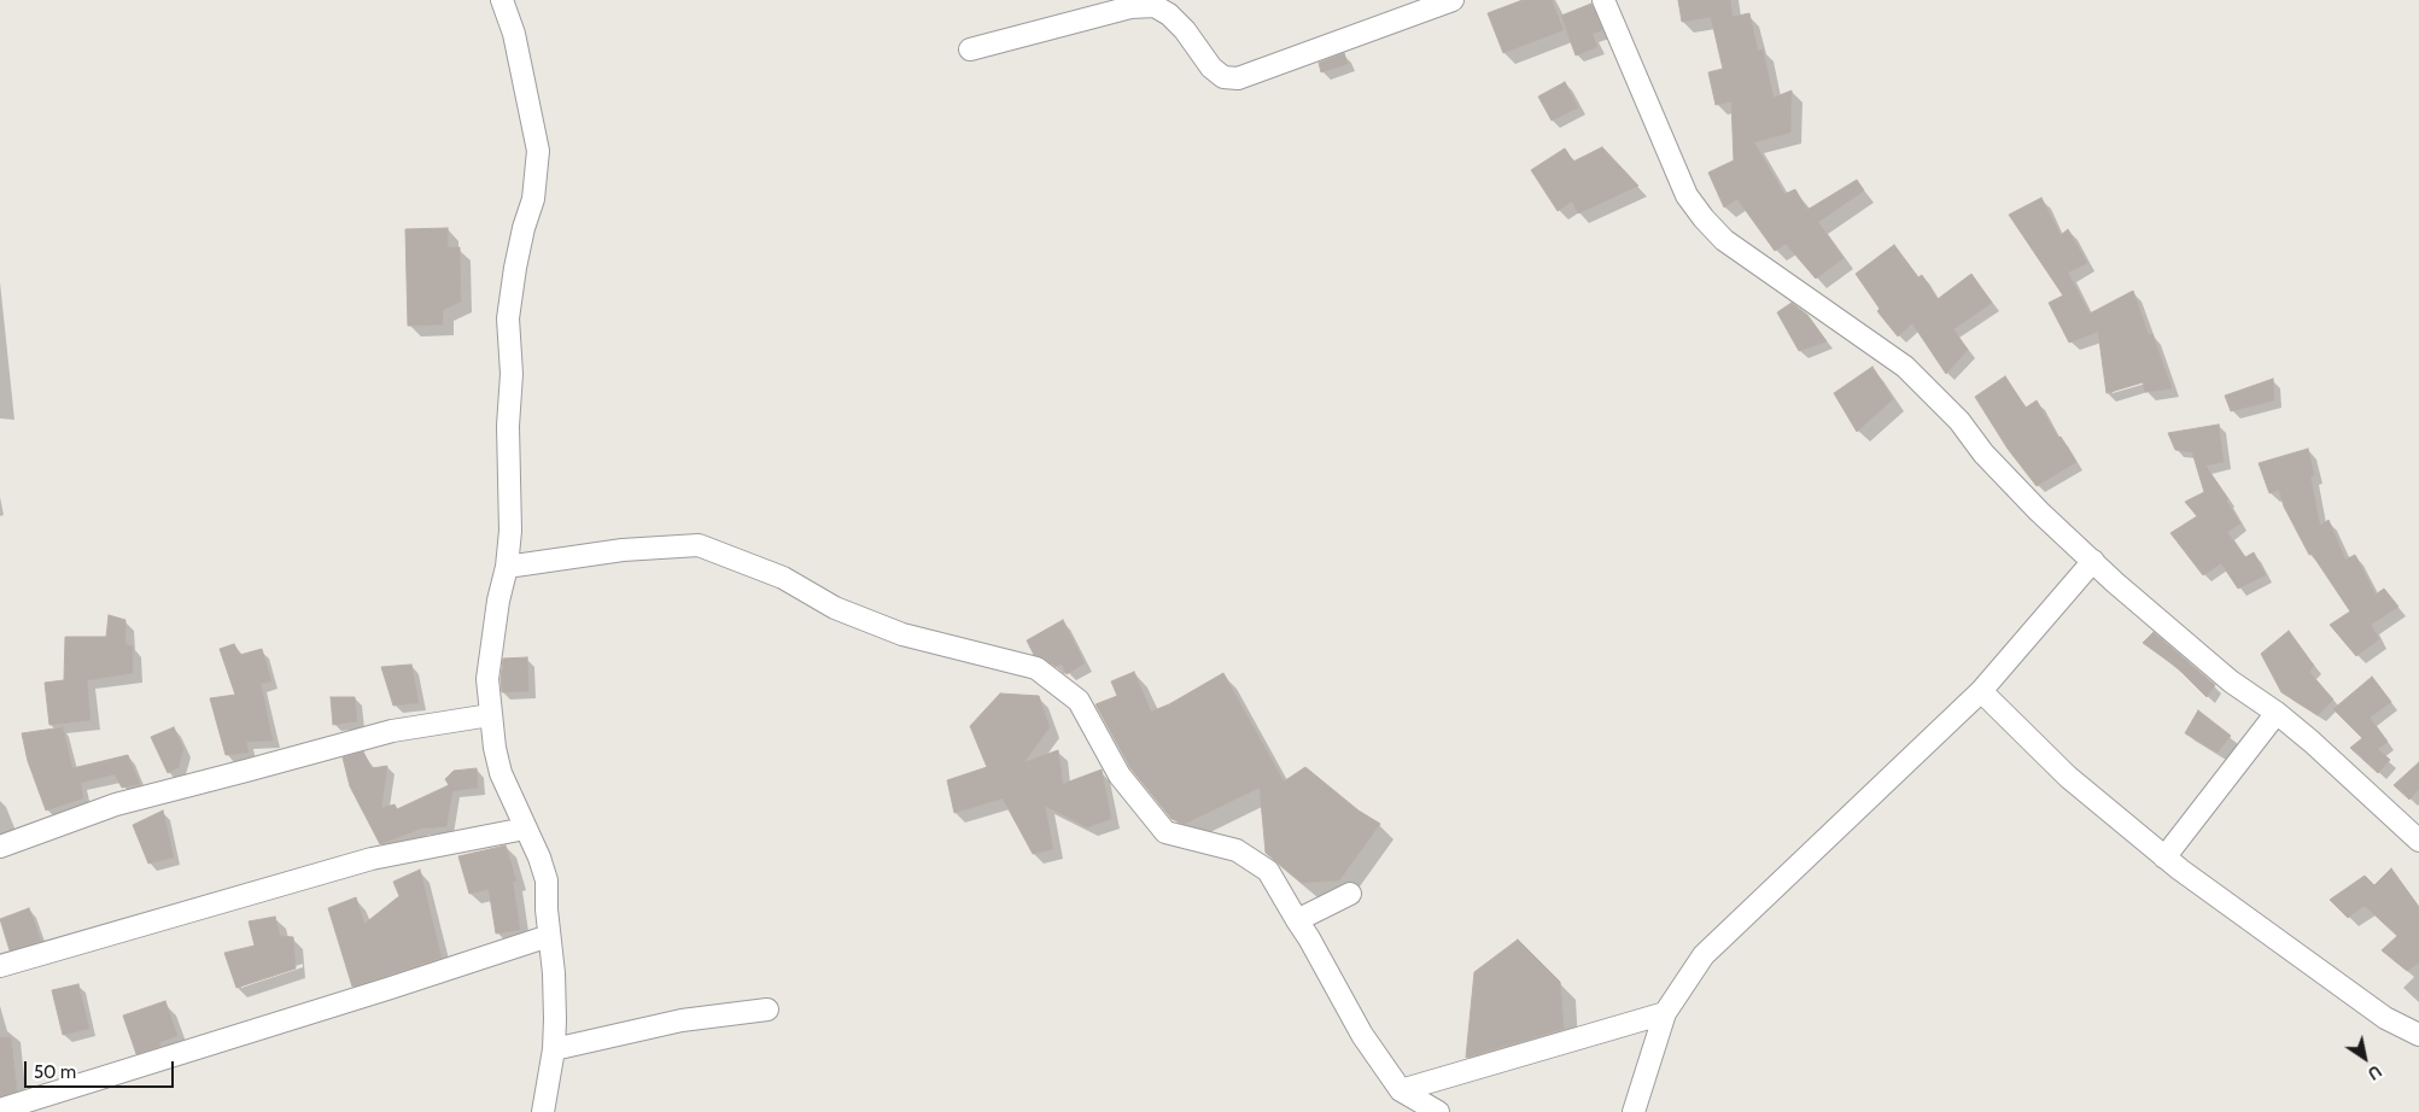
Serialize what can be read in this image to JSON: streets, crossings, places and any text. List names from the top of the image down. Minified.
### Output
{"scale_bar":"50 m","north":"bottom right"}
